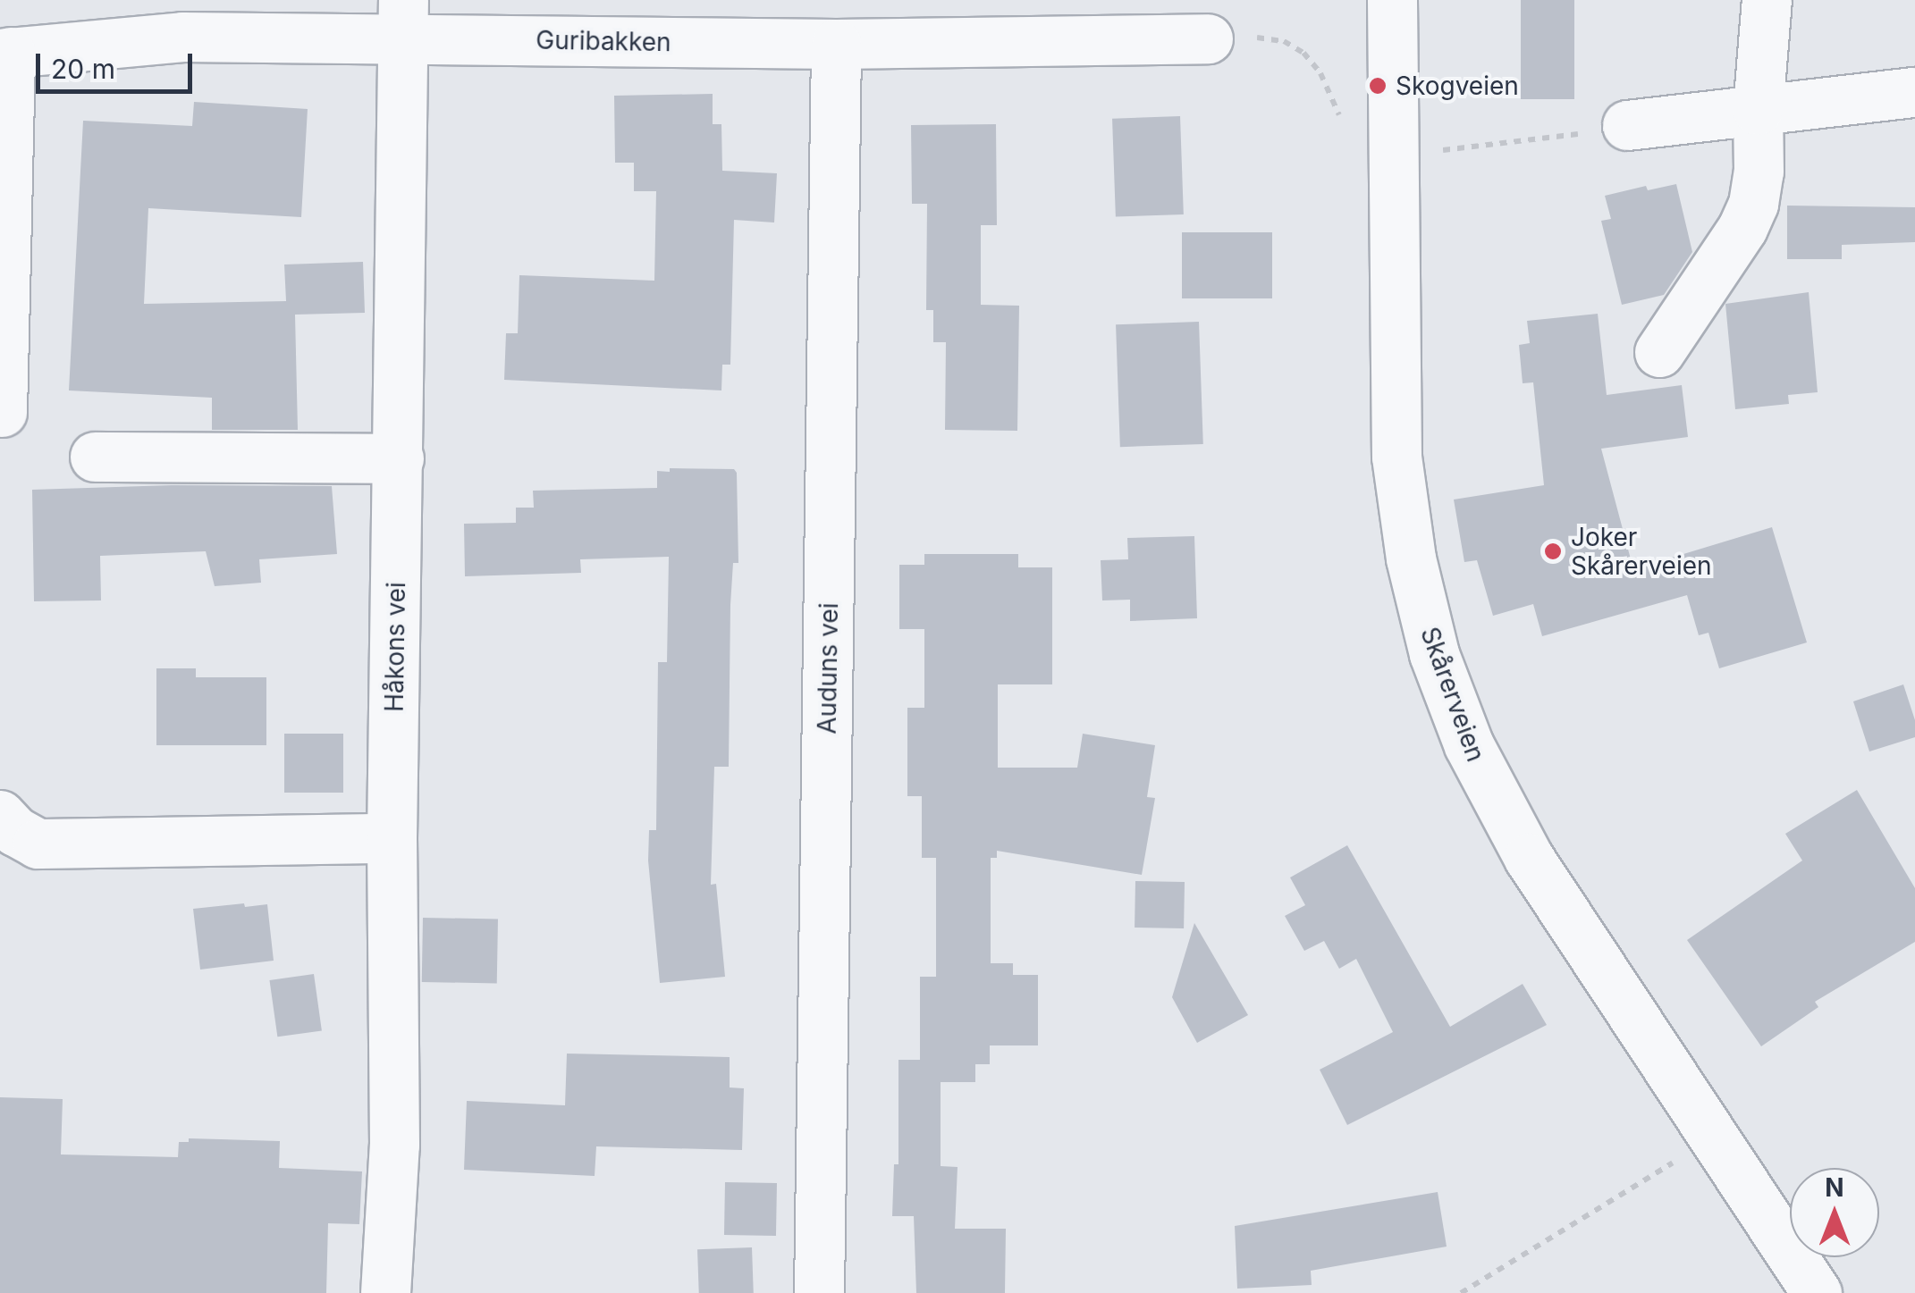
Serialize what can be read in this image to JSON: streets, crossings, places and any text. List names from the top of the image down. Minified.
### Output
{"streets":{"street":["Guribakken","Håkons vei","Auduns vei","Skårerveien"]},"crossings":[["Guribakken","Håkons vei"],["Guribakken","Auduns vei"]],"places":["Skogveien","Joker Skårerveien"],"scale_bar":"20 m","north":"top"}
